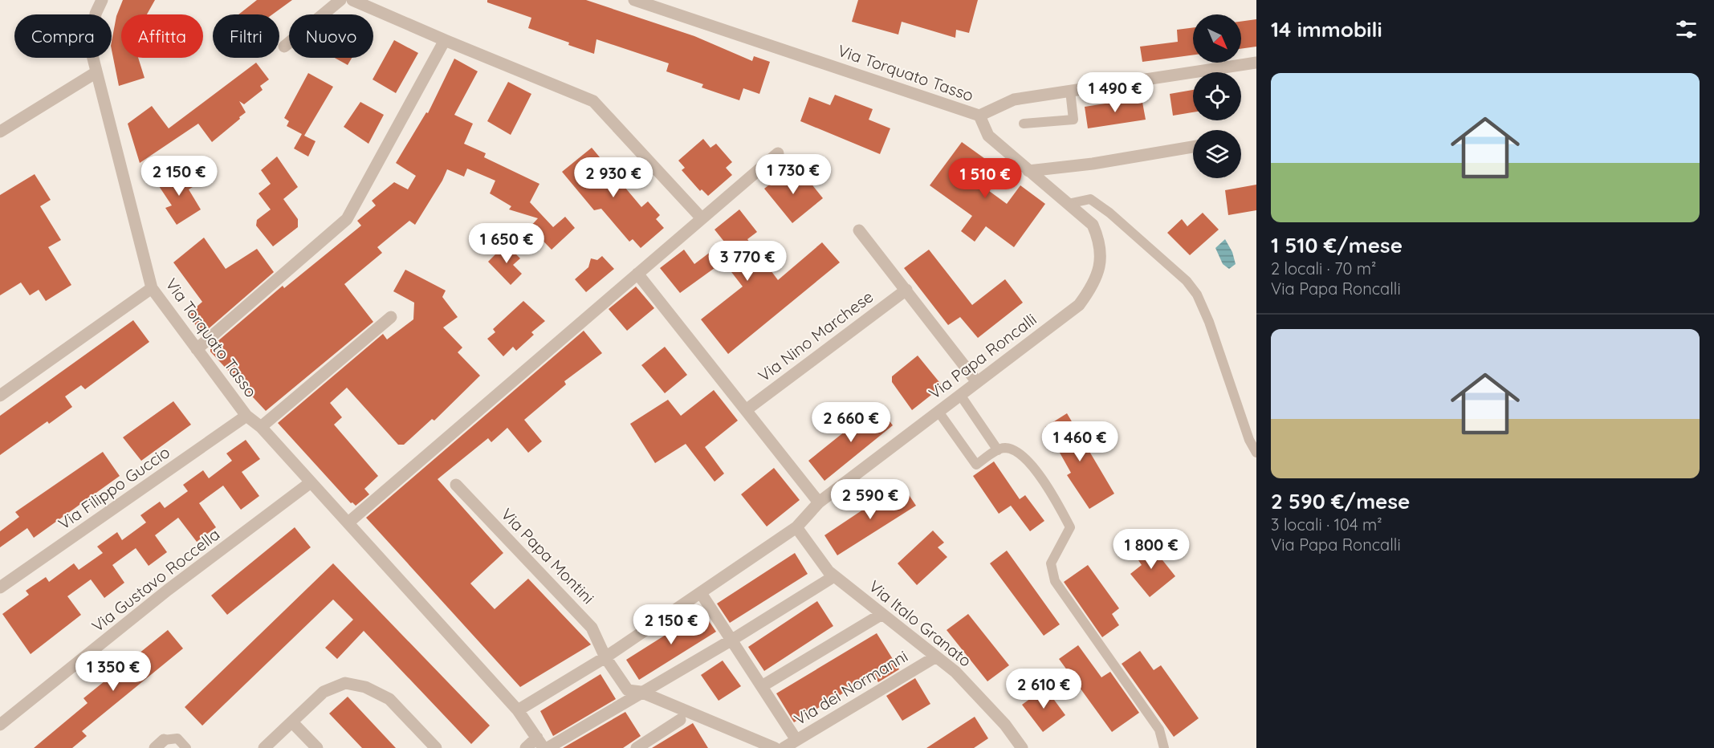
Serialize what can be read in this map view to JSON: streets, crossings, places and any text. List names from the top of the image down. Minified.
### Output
{"streets":{"street":["Via Torquato Tasso","Via Nino Marchese","Via Papa Roncalli","Via Filippo Guccio","Via Papa Montini","Via Gustavo Roccella","Via Italo Granato","Via dei Normanni"]},"crossings":[["Via Torquato Tasso","Via Papa Roncalli"],["Via Torquato Tasso","Via Filippo Guccio"],["Via Torquato Tasso","Via Gustavo Roccella"],["Via Papa Roncalli","Via Papa Montini"],["Via Papa Roncalli","Via Italo Granato"],["Via Italo Granato","Via dei Normanni"]],"north":"bottom right","page":{"heading":"14 immobili","chip":["Compra","Affitta","Filtri","Nuovo"],"list":[{"name":"1 510 €/mese","note":"2 locali · 70 m² · Via Papa Roncalli"},{"name":"2 590 €/mese","note":"3 locali · 104 m² · Via Papa Roncalli"}],"price":["1 490 €","1 730 €","2 150 €","2 930 €","1 510 €","1 650 €","3 770 €","2 660 €","1 460 €","2 590 €","1 800 €","2 150 €","1 350 €","2 610 €"]}}
